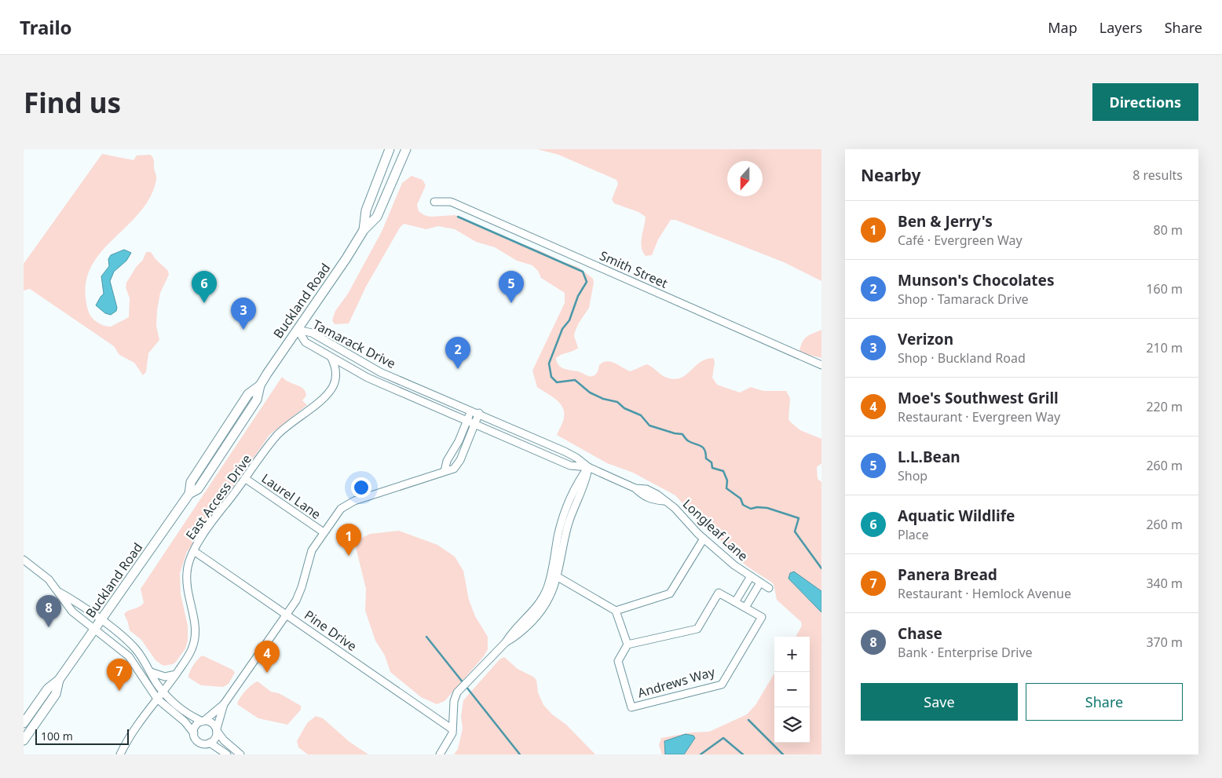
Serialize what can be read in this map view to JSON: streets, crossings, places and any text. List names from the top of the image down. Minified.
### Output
{"streets":{"main road":["Buckland Road"],"street":["Smith Street","Tamarack Drive","Laurel Lane","East Access Drive","Longleaf Lane","Pine Drive","Andrews Way"]},"crossings":[["Buckland Road","Tamarack Drive"],["Tamarack Drive","East Access Drive"],["Tamarack Drive","Longleaf Lane"],["Laurel Lane","East Access Drive"],["East Access Drive","Pine Drive"],["Longleaf Lane","Andrews Way"]],"scale_bar":"100 m","north":"bottom","page":{"header":"Trailo","nav":["Map","Layers","Share"],"buttons":["Directions",["Save","Share"]],"title":"Find us","heading":["Nearby","8 results"],"list":[{"mark":"1","name":"Ben & Jerry's","note":"Café · Evergreen Way","value":"80 m"},{"mark":"2","name":"Munson's Chocolates","note":"Shop · Tamarack Drive","value":"160 m"},{"mark":"3","name":"Verizon","note":"Shop · Buckland Road","value":"210 m"},{"mark":"4","name":"Moe's Southwest Grill","note":"Restaurant · Evergreen Way","value":"220 m"},{"mark":"5","name":"L.L.Bean","note":"Shop","value":"260 m"},{"mark":"6","name":"Aquatic Wildlife","note":"Place","value":"260 m"},{"mark":"7","name":"Panera Bread","note":"Restaurant · Hemlock Avenue","value":"340 m"},{"mark":"8","name":"Chase","note":"Bank · Enterprise Drive","value":"370 m"}],"pins":["5","6","3","2","1","8","4","7"],"map_buttons":["+","−"],"scale":"100 m"}}
